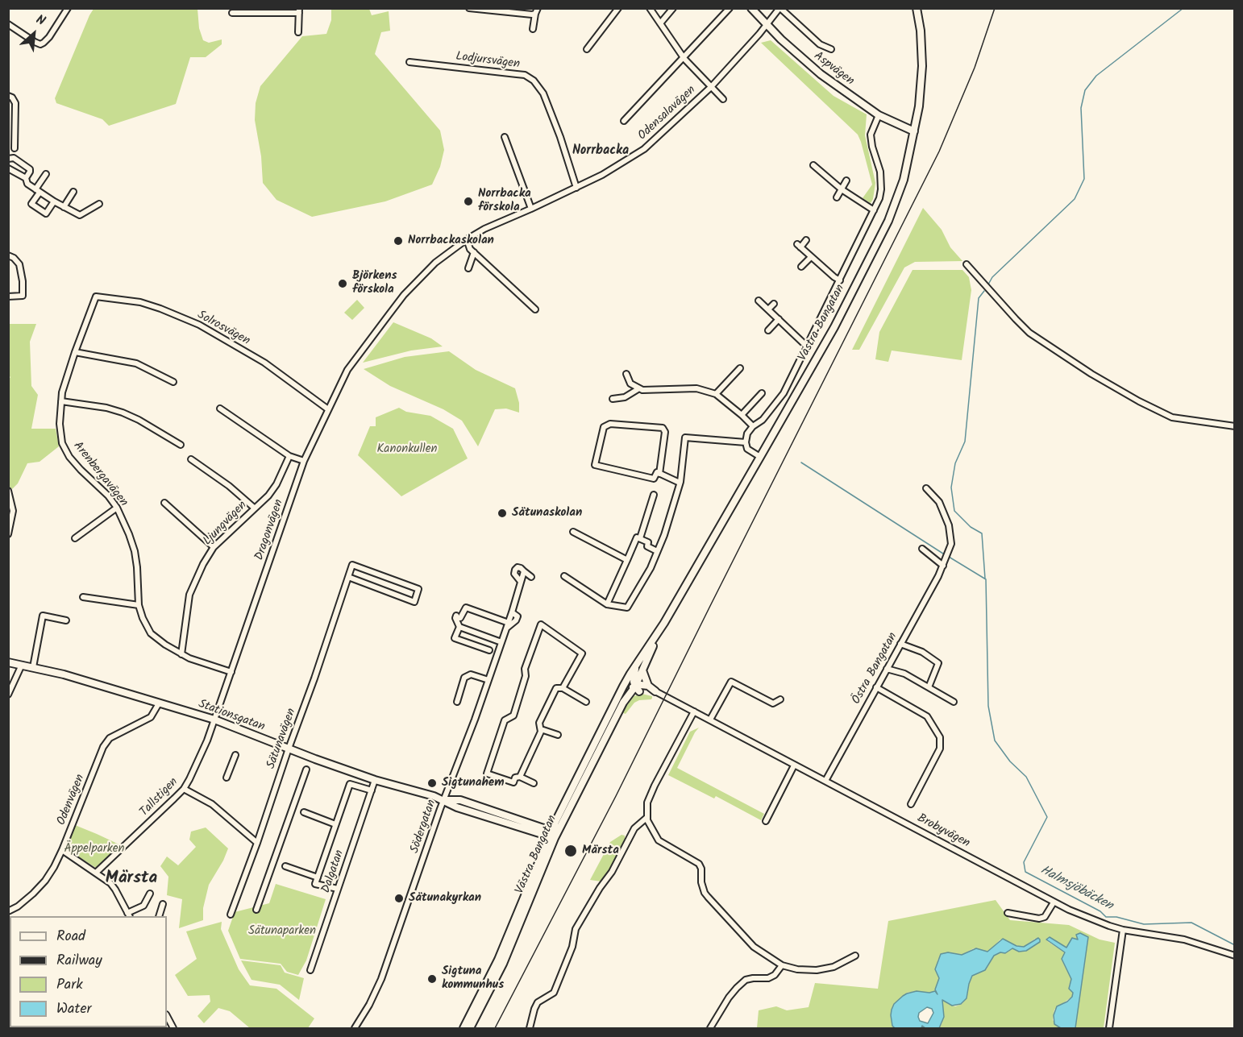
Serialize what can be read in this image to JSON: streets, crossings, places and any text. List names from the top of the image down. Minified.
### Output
{"streets":{"street":["Lodjursvägen","Aspvägen","Odensalavägen","Västra Bangatan","Solrosvägen","Arenbergavägen","Ljungvägen","Dragonvägen","Östra Bangatan","Stationsgatan","Sätunavägen","Tallstigen","Odenvägen","Södergatan","Brobyvägen","Dalgatan"]},"crossings":[["Lodjursvägen","Odensalavägen"],["Aspvägen","Odensalavägen"],["Aspvägen","Västra Bangatan"],["Odensalavägen","Dragonvägen"],["Västra Bangatan","Stationsgatan"],["Västra Bangatan","Brobyvägen"],["Solrosvägen","Arenbergavägen"],["Solrosvägen","Dragonvägen"],["Arenbergavägen","Ljungvägen"],["Arenbergavägen","Dragonvägen"],["Dragonvägen","Stationsgatan"],["Dragonvägen","Tallstigen"],["Östra Bangatan","Brobyvägen"],["Stationsgatan","Sätunavägen"],["Stationsgatan","Tallstigen"],["Stationsgatan","Odenvägen"],["Stationsgatan","Södergatan"],["Stationsgatan","Dalgatan"]],"districts":["Norrbacka","Märsta"],"water":["Halmsjöbäcken"],"parks":["Kanonkullen","Äppelparken","Sätunaparken"],"places":["Norrbacka förskola","Norrbackaskolan","Björkens förskola","Sätunaskolan","Sigtunahem","Märsta","Sätunakyrkan","Sigtuna kommunhus"],"legend":["Road","Railway","Park","Water"],"north":"top right"}
